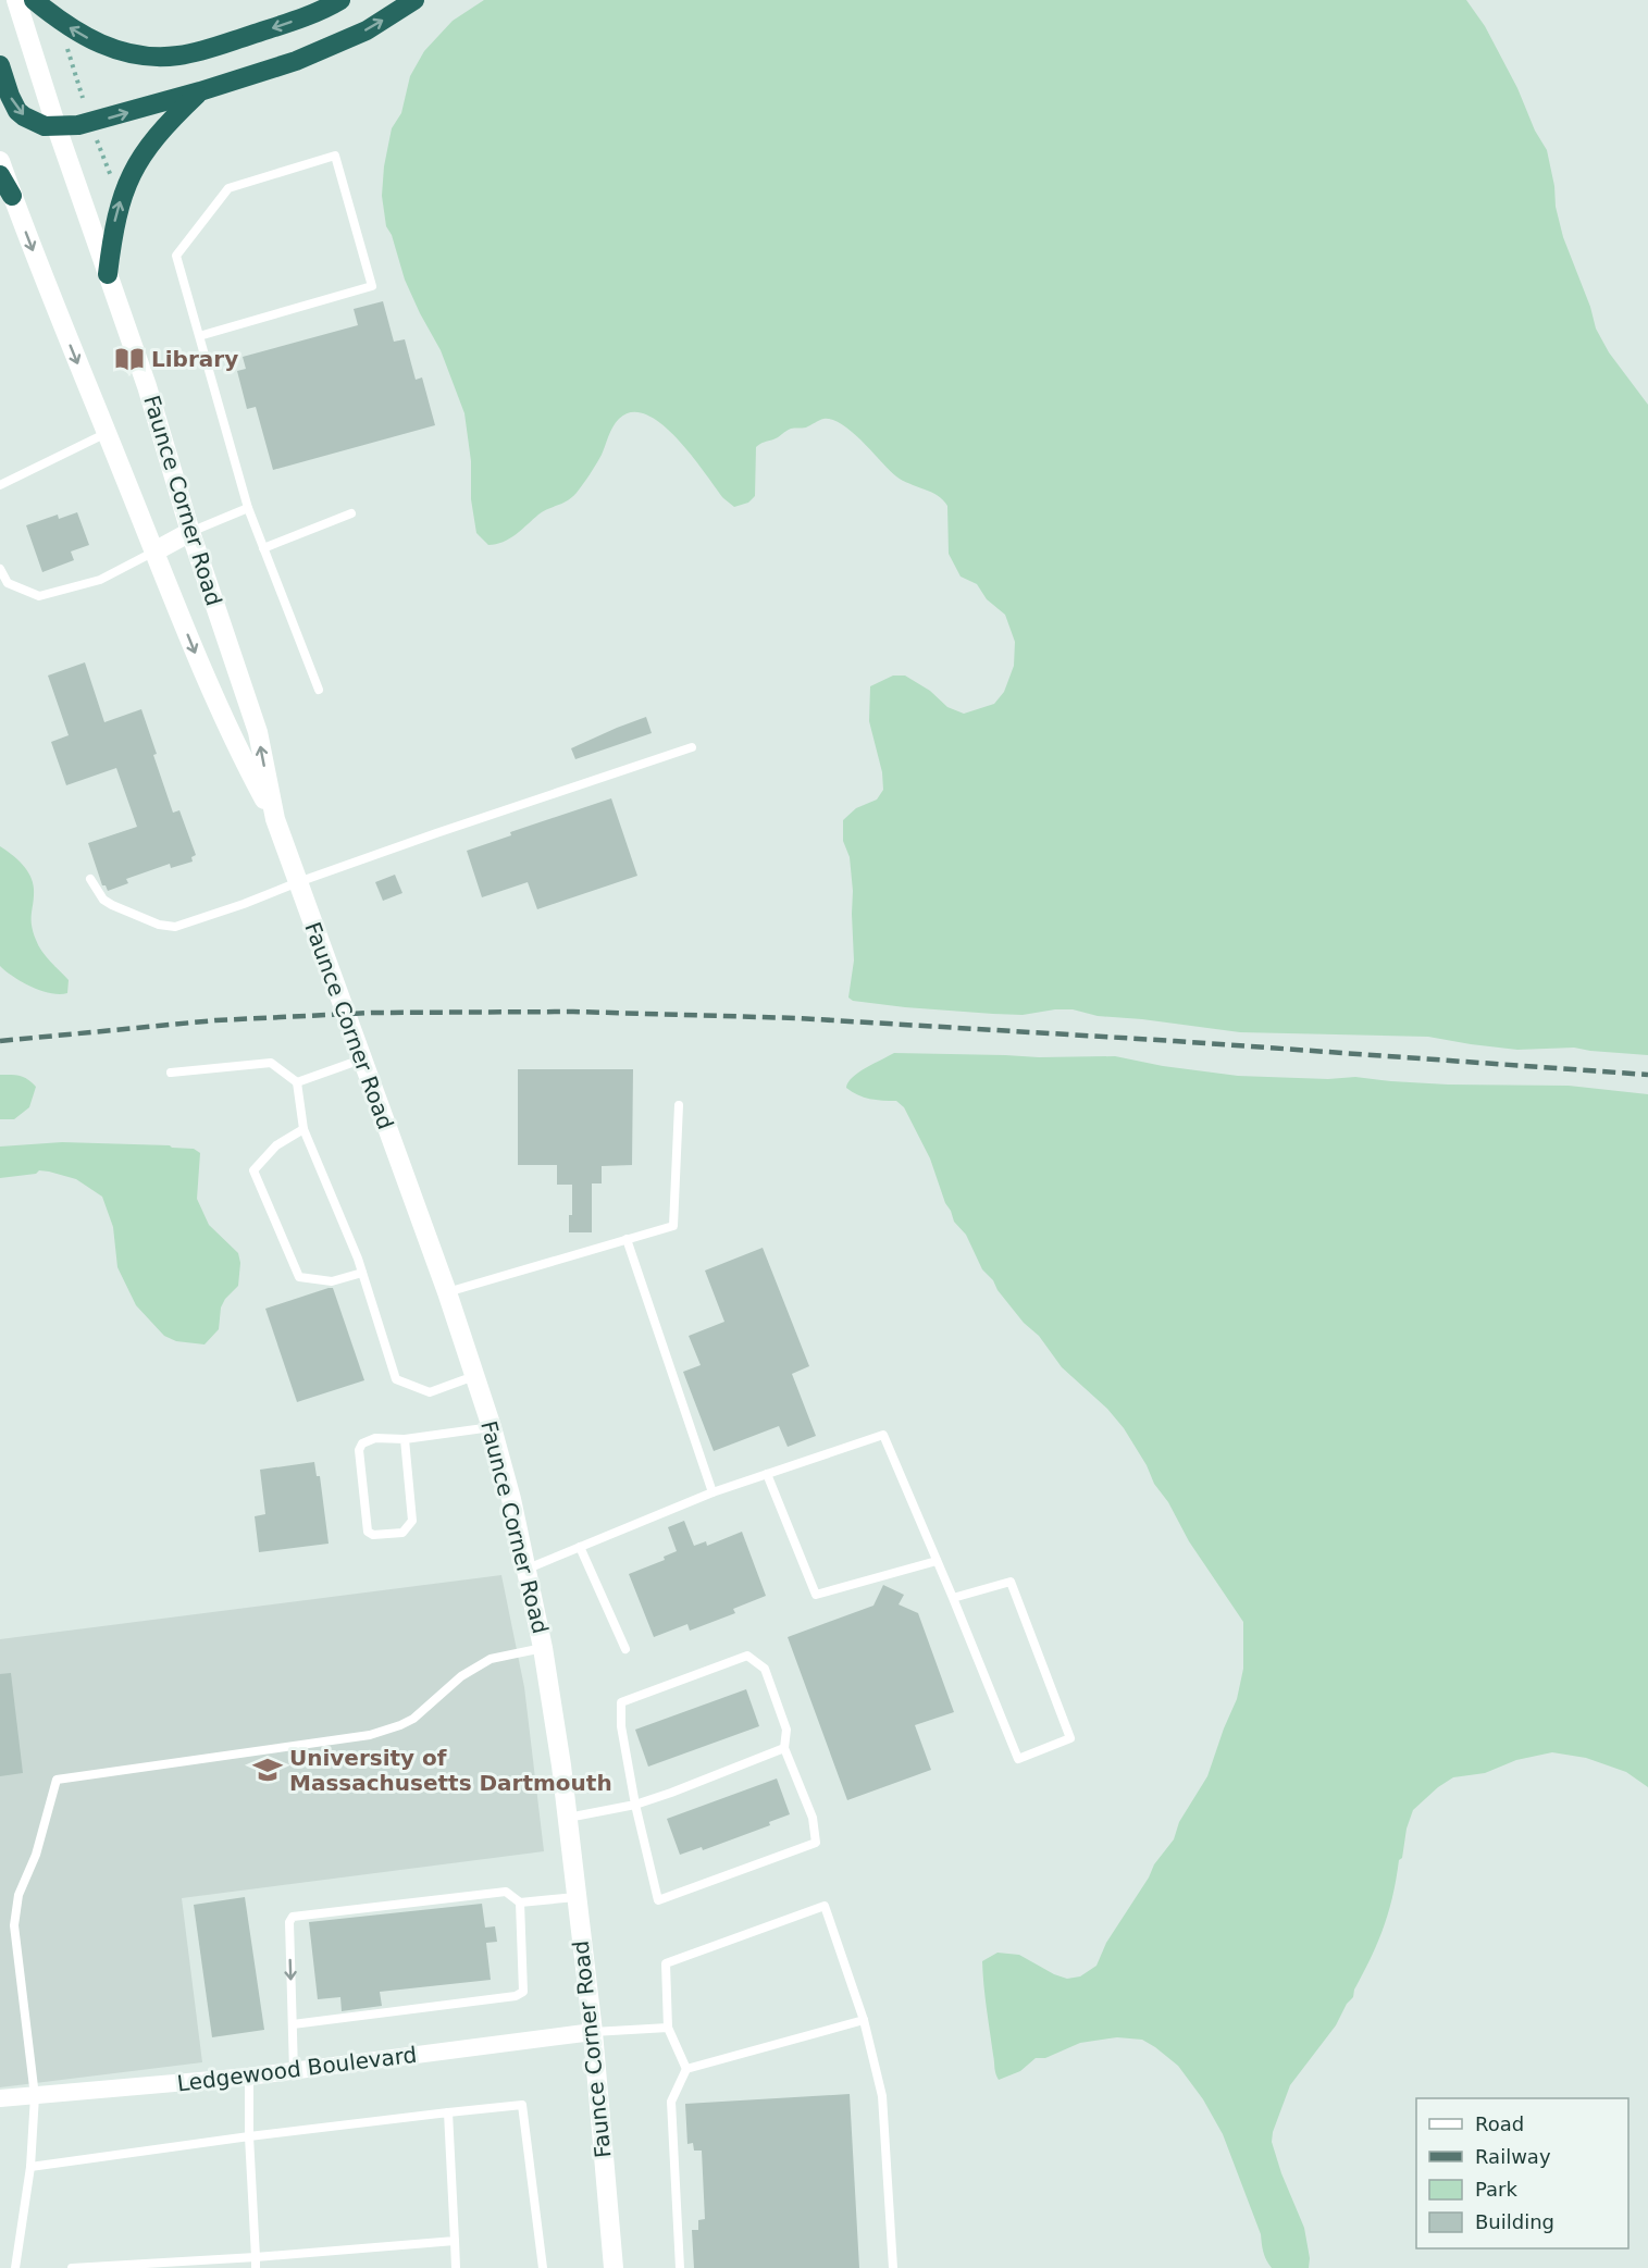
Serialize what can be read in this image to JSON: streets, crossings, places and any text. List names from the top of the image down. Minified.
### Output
{"streets":{"main road":["Faunce Corner Road"],"street":["Ledgewood Boulevard"]},"crossings":[["Faunce Corner Road","Ledgewood Boulevard"]],"places":{"library":["Library"],"school or university":["University of Massachusetts Dartmouth"]},"legend":["Road","Railway","Park","Building"]}
